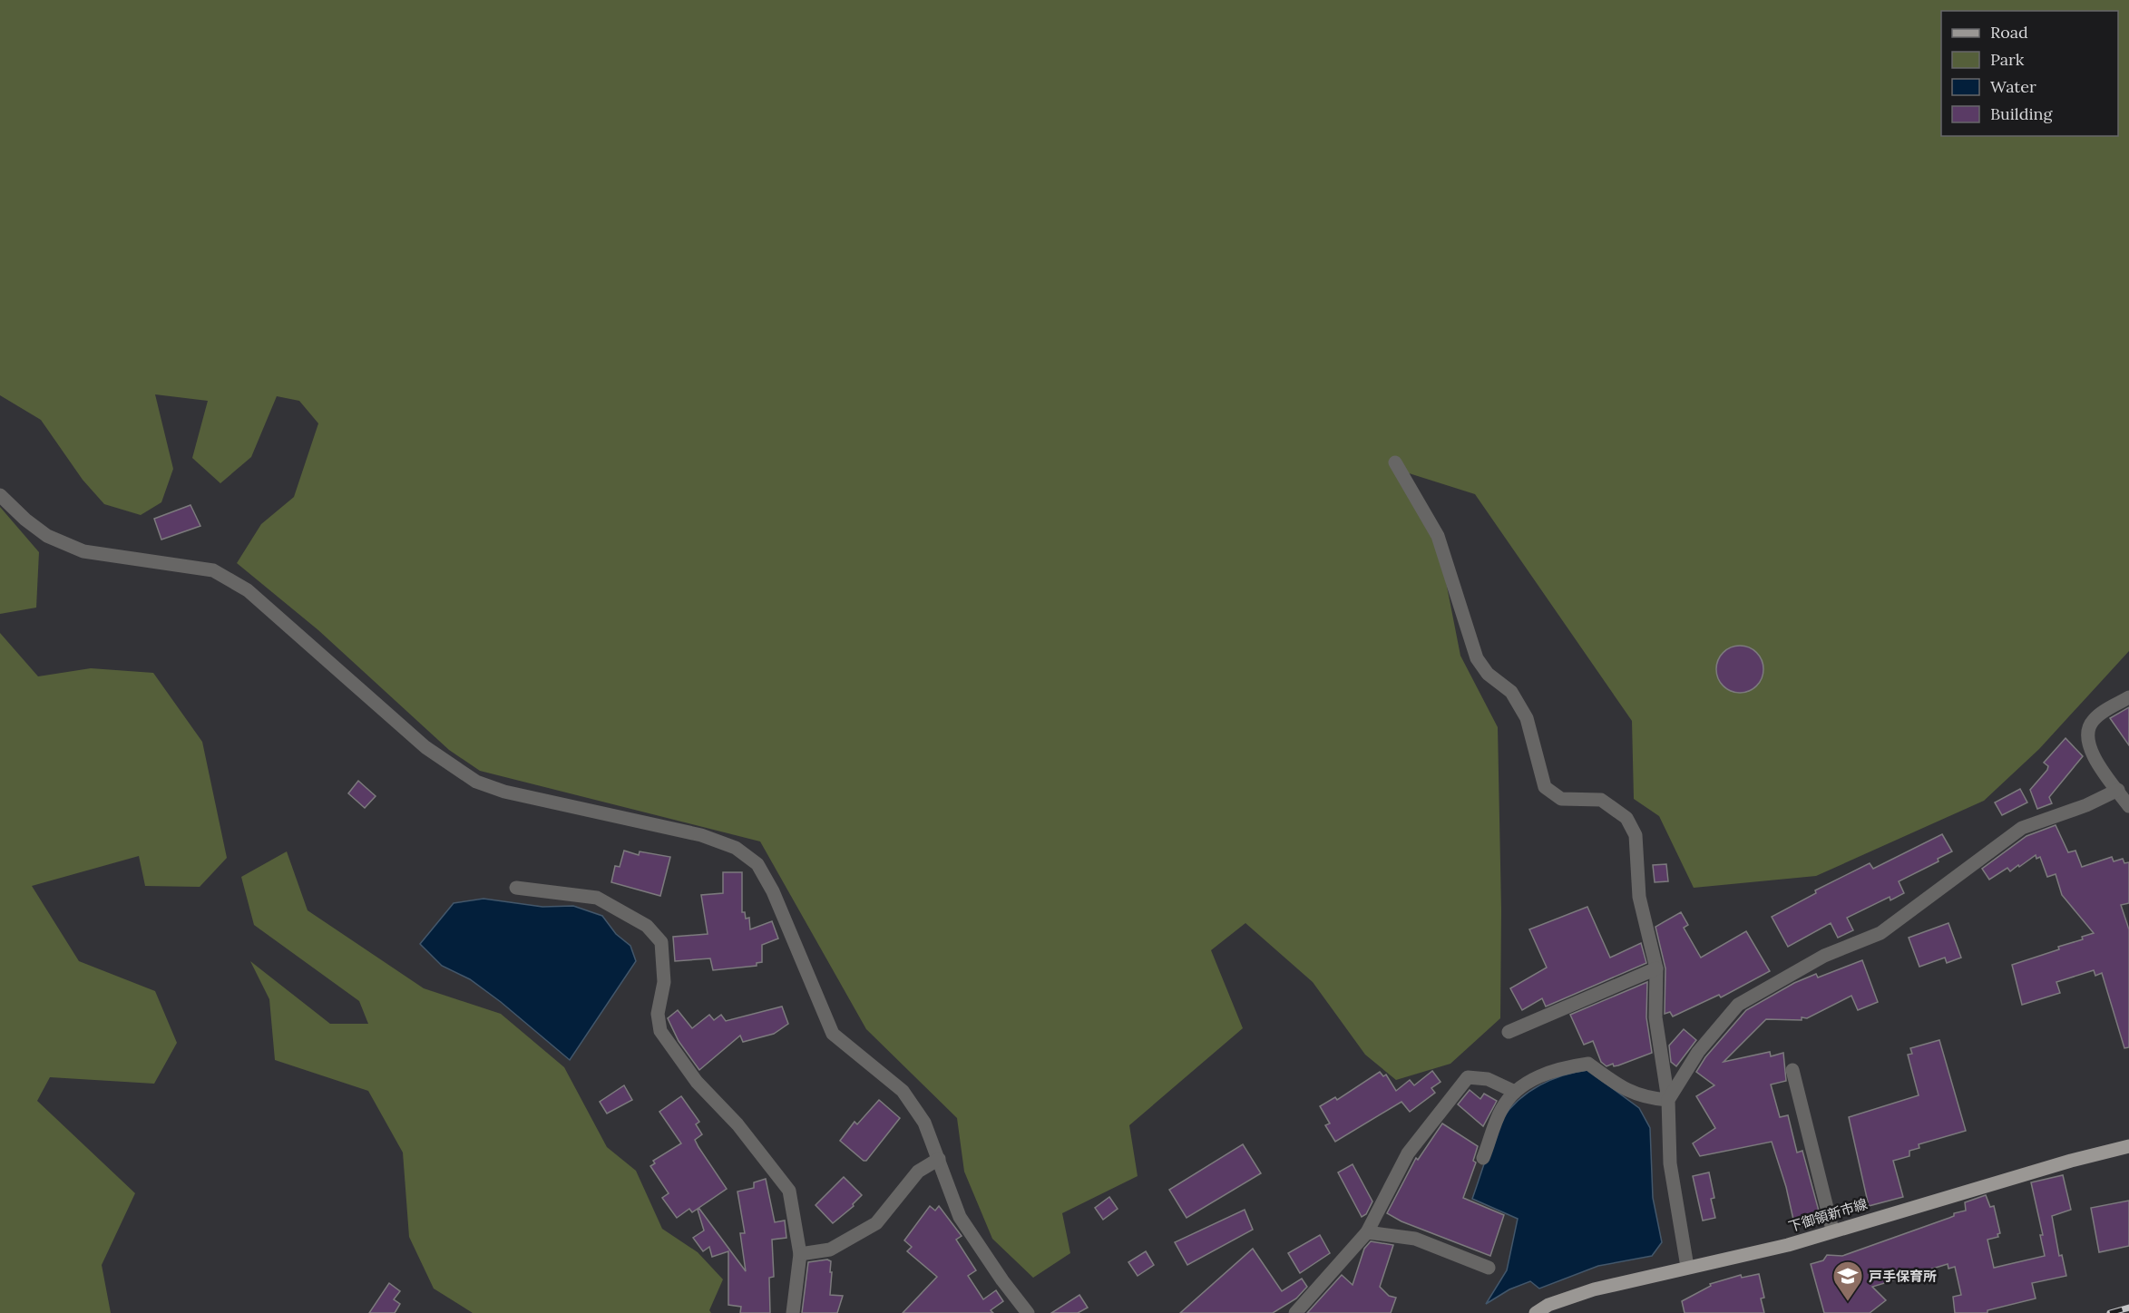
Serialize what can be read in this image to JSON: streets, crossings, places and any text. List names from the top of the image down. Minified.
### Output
{"streets":{"main road":["下御領新市線"]},"places":{"school or university":["戸手保育所"]},"legend":["Road","Park","Water","Building"]}
